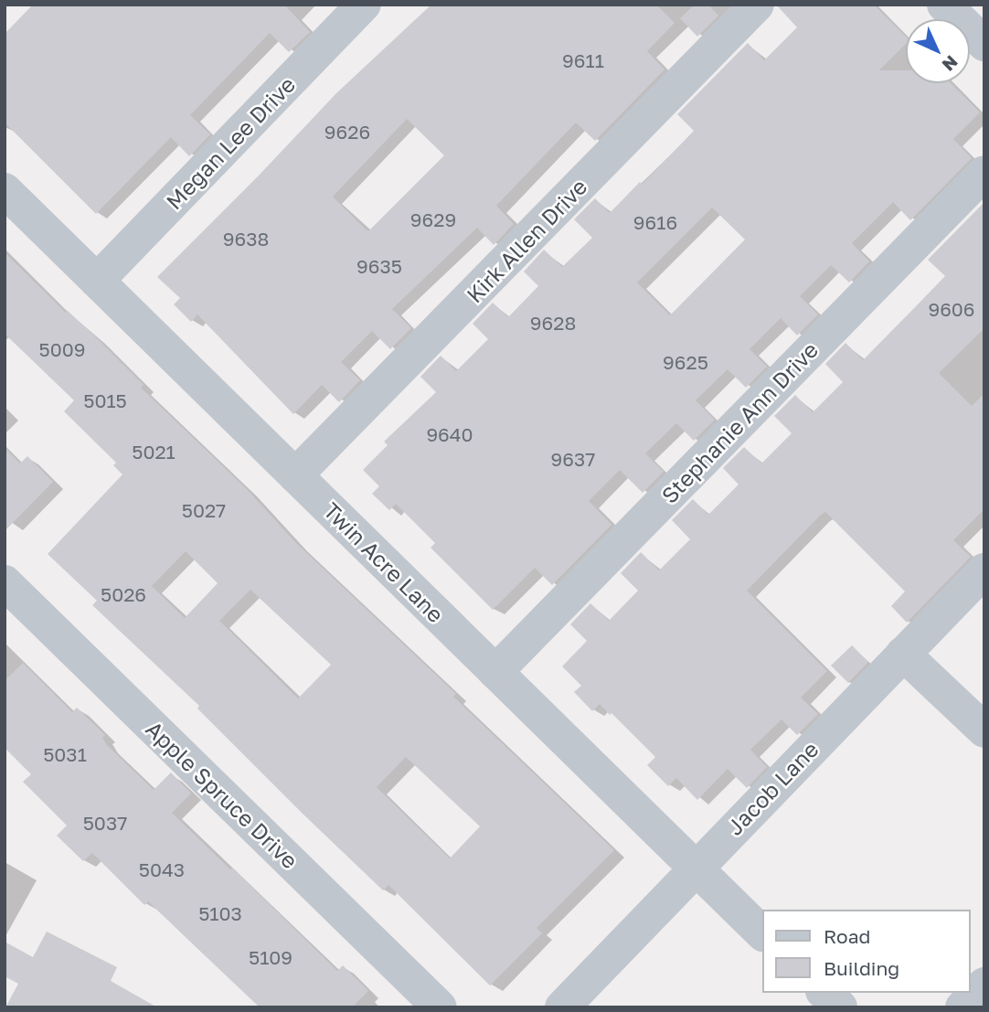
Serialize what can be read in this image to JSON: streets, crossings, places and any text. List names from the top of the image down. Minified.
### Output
{"streets":{"street":["Megan Lee Drive","Kirk Allen Drive","Stephanie Ann Drive","Twin Acre Lane","Jacob Lane","Apple Spruce Drive"]},"crossings":[["Megan Lee Drive","Twin Acre Lane"],["Kirk Allen Drive","Twin Acre Lane"],["Stephanie Ann Drive","Twin Acre Lane"],["Twin Acre Lane","Jacob Lane"]],"house_numbers":["9611","9626","9629","9616","9638","9635","9606","9628","5009","9625","5015","9640","5021","9637","5027","5026","5031","5037","5043","5103","5109"],"legend":["Road","Building"],"north":"bottom right"}
